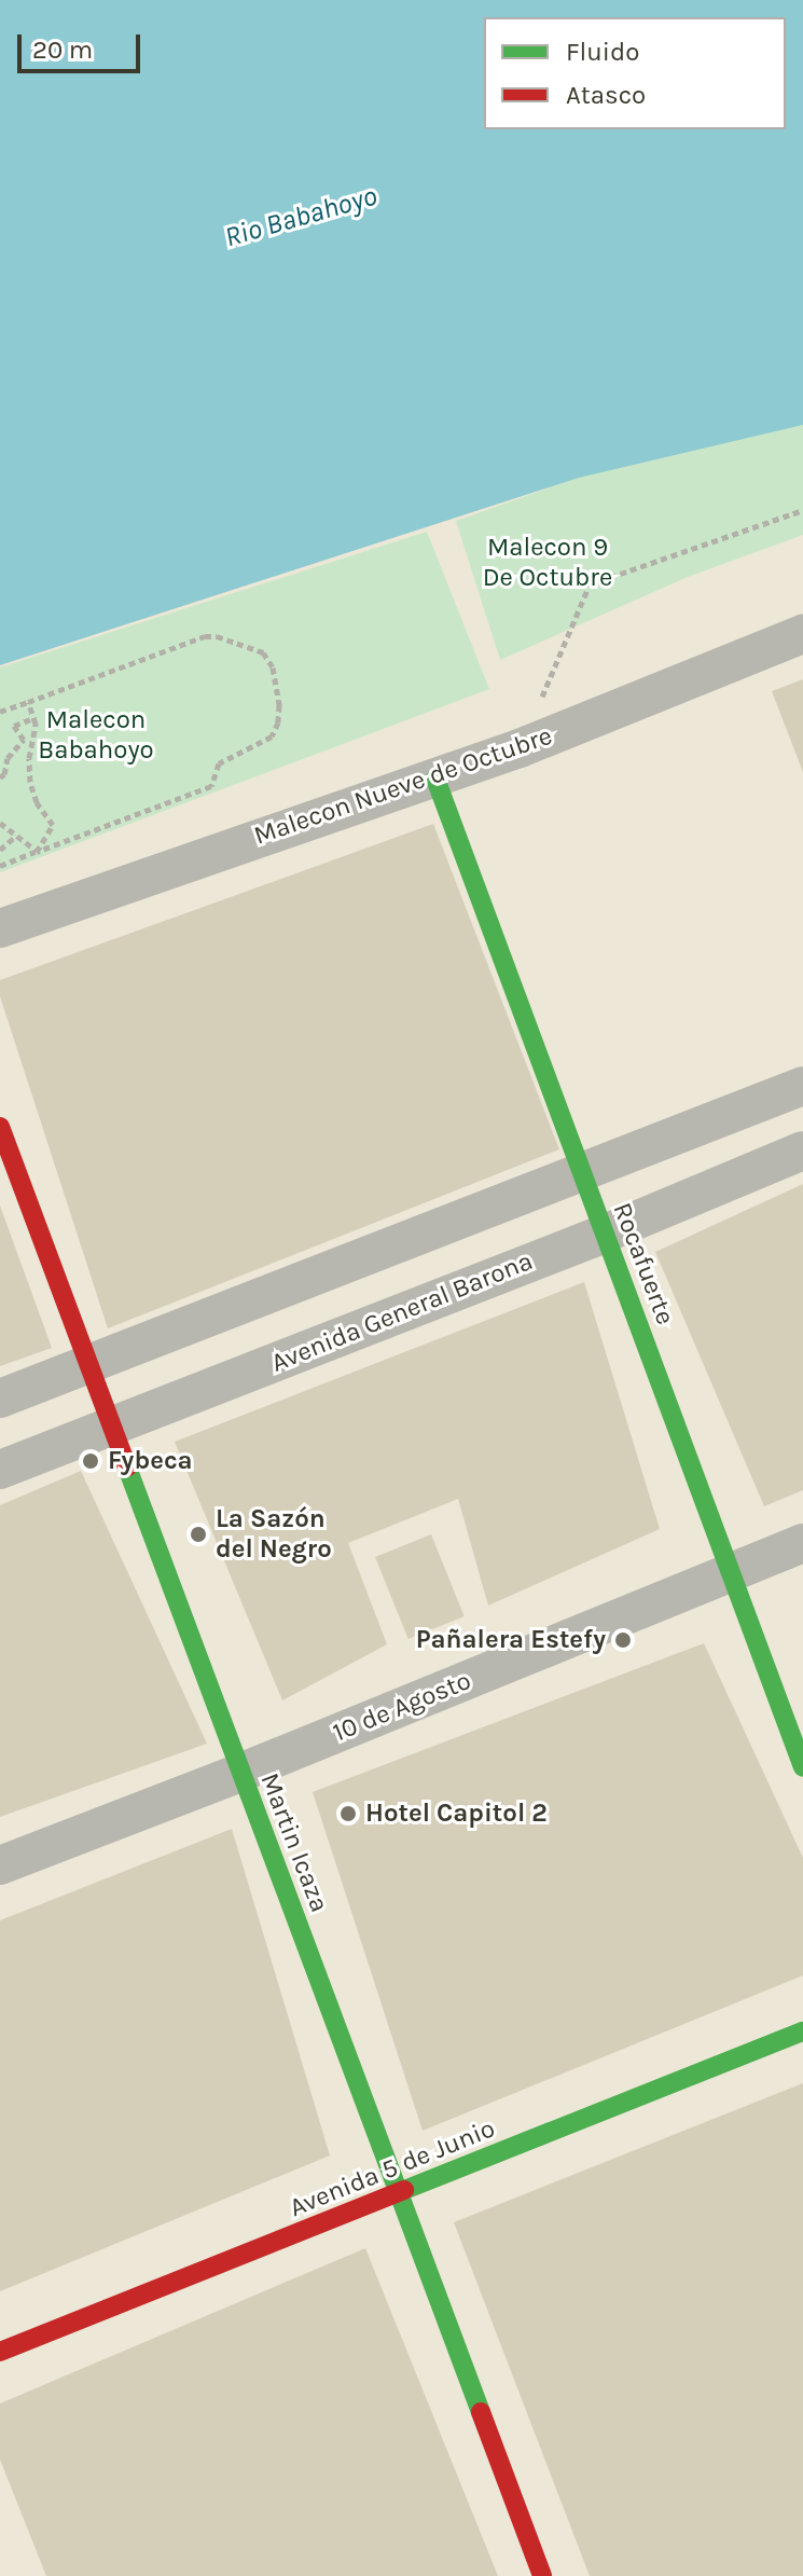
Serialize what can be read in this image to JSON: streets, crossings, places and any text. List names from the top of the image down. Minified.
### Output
{"streets":{"street":["Malecon Nueve de Octubre","Rocafuerte","Avenida General Barona","10 de Agosto","Martin Icaza","Avenida 5 de Junio"]},"crossings":[["Malecon Nueve de Octubre","Rocafuerte"],["Rocafuerte","Avenida General Barona"],["Rocafuerte","10 de Agosto"],["Avenida General Barona","Martin Icaza"],["10 de Agosto","Martin Icaza"],["Martin Icaza","Avenida 5 de Junio"]],"water":["Rio Babahoyo"],"parks":["Malecon 9 De Octubre","Malecon Babahoyo"],"places":["Fybeca","La Sazón del Negro","Pañalera Estefy","Hotel Capitol 2"],"legend":["Fluido","Atasco"],"scale_bar":"20 m"}
